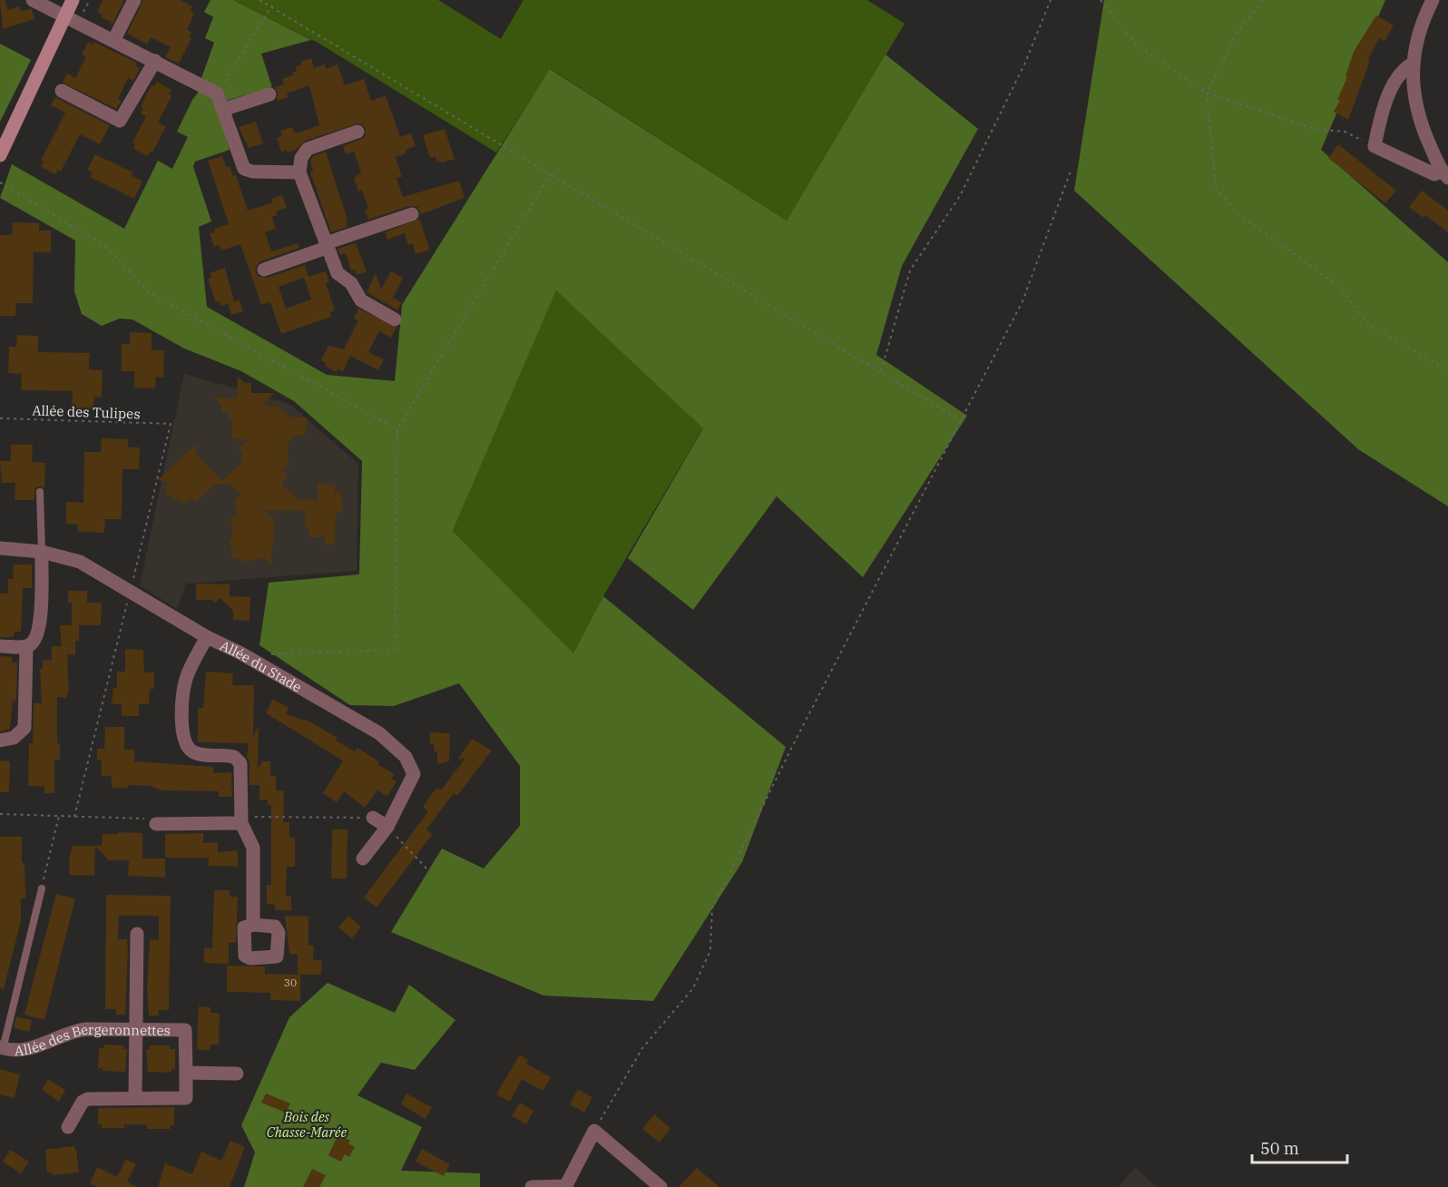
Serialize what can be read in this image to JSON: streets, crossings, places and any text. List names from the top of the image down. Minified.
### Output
{"streets":{"street":["Allée du Stade","Allée des Bergeronnettes"],"path":["Allée des Tulipes"]},"crossings":[["Allée des Tulipes","Allée du Stade"]],"parks":["Bois des Chasse-Marée"],"house_numbers":["30"],"scale_bar":"50 m"}
